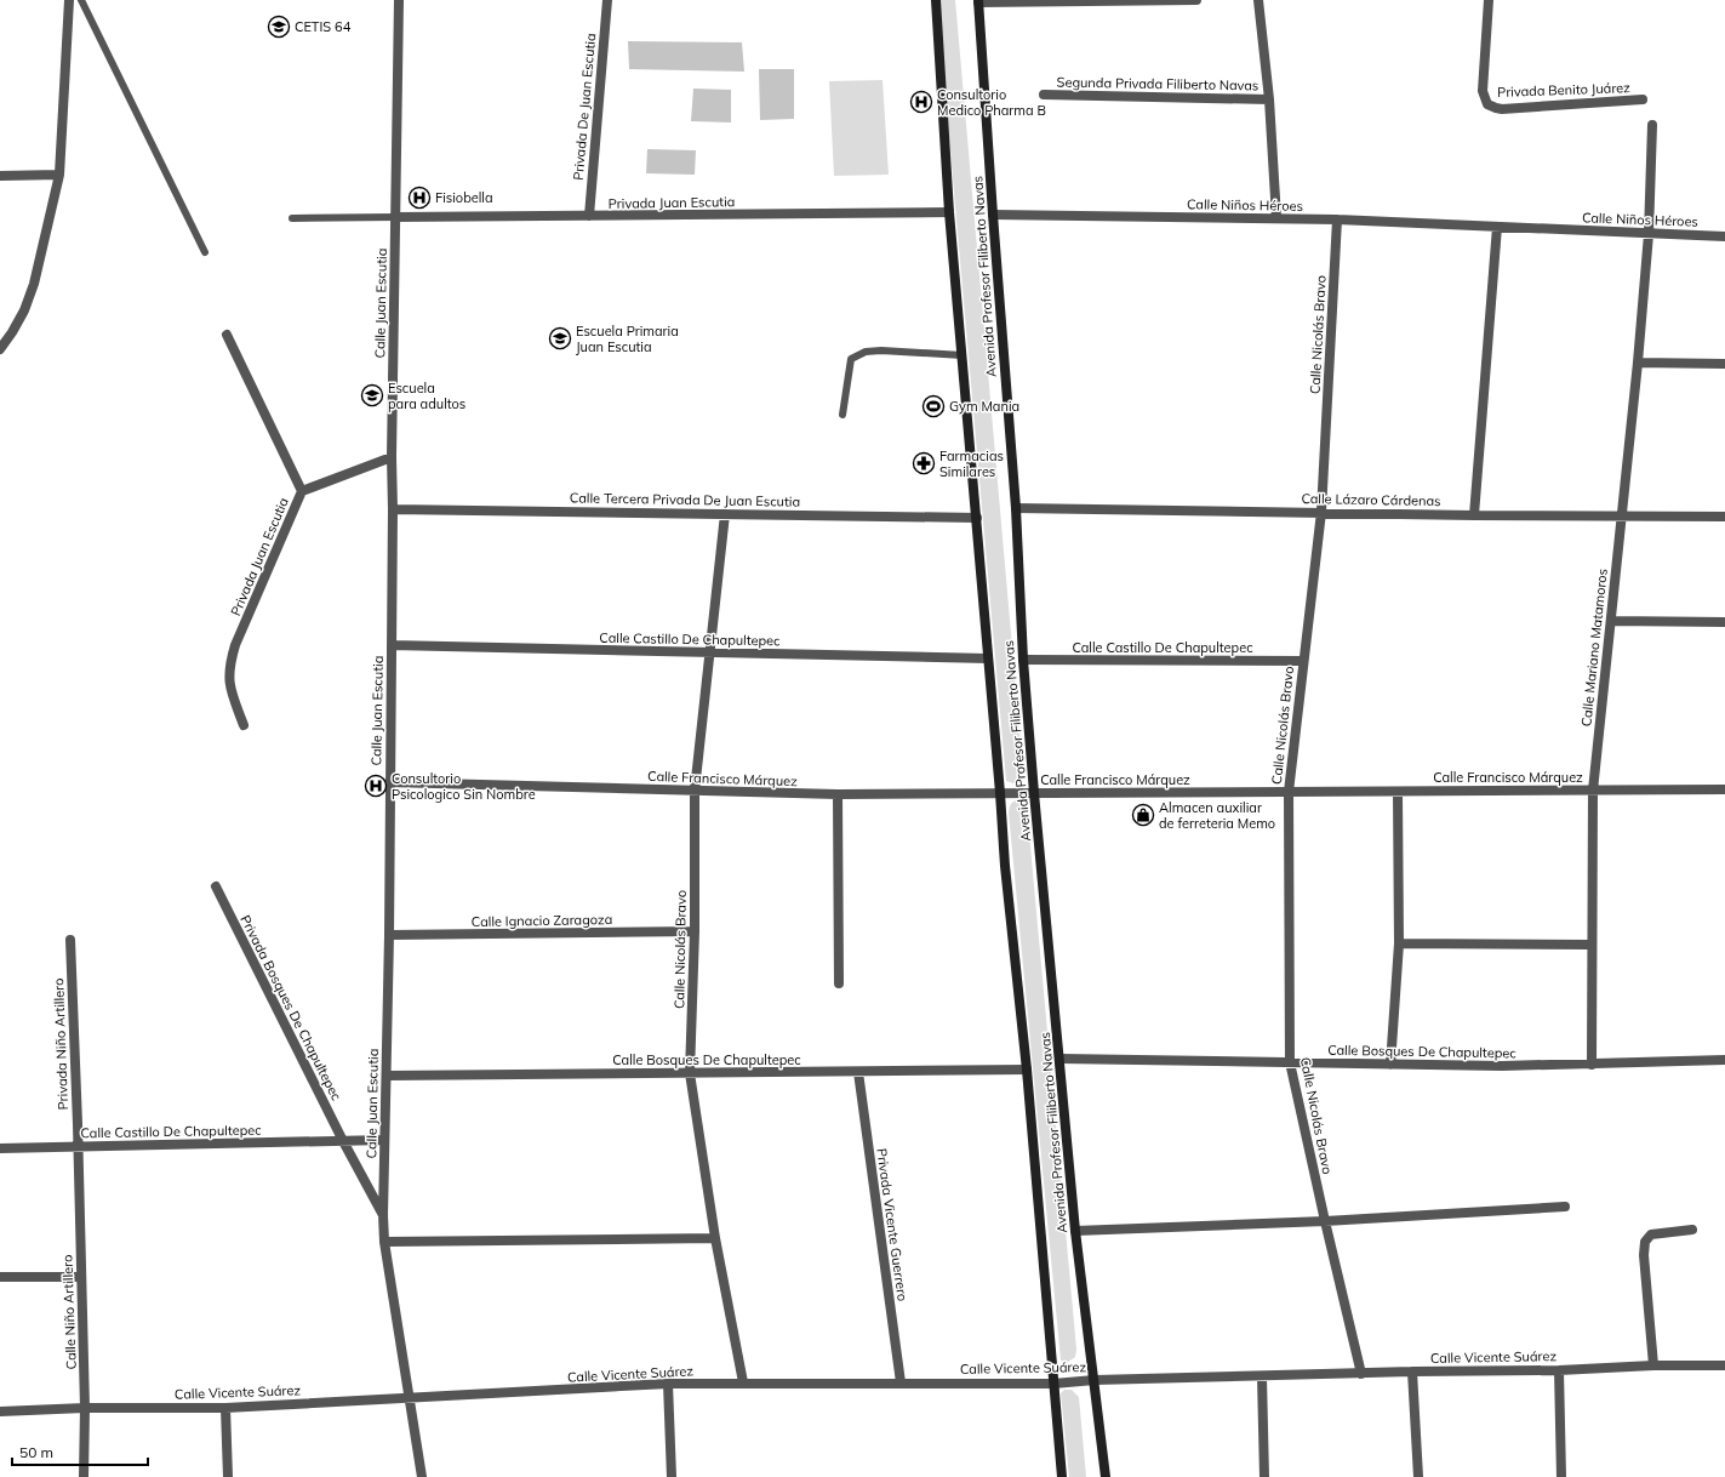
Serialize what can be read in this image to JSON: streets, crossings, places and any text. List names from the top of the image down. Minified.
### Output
{"streets":{"main road":["Avenida Profesor Filiberto Navas"],"street":["Segunda Privada Filiberto Navas","Privada Benito Juárez","Privada De Juan Escutia","Privada Juan Escutia","Calle Niños Héroes","Calle Juan Escutia","Calle Nicolás Bravo","Calle Tercera Privada De Juan Escutia","Calle Lázaro Cárdenas","Calle Castillo De Chapultepec","Calle Mariano Matamoros","Calle Francisco Márquez","Calle Ignacio Zaragoza","Privada Bosques De Chapultepec","Privada Niño Artillero","Calle Bosques De Chapultepec","Privada Vicente Guerrero","Calle Niño Artillero","Calle Vicente Suárez"]},"crossings":[["Privada De Juan Escutia","Privada Juan Escutia"],["Privada Juan Escutia","Avenida Profesor Filiberto Navas"],["Privada Juan Escutia","Calle Juan Escutia"],["Calle Niños Héroes","Avenida Profesor Filiberto Navas"],["Calle Niños Héroes","Calle Nicolás Bravo"],["Calle Niños Héroes","Calle Mariano Matamoros"],["Avenida Profesor Filiberto Navas","Calle Tercera Privada De Juan Escutia"],["Avenida Profesor Filiberto Navas","Calle Lázaro Cárdenas"],["Avenida Profesor Filiberto Navas","Calle Castillo De Chapultepec"],["Avenida Profesor Filiberto Navas","Calle Francisco Márquez"],["Avenida Profesor Filiberto Navas","Calle Bosques De Chapultepec"],["Avenida Profesor Filiberto Navas","Calle Vicente Suárez"],["Calle Juan Escutia","Calle Tercera Privada De Juan Escutia"],["Calle Juan Escutia","Calle Castillo De Chapultepec"],["Calle Juan Escutia","Calle Francisco Márquez"],["Calle Juan Escutia","Calle Ignacio Zaragoza"],["Calle Juan Escutia","Calle Bosques De Chapultepec"],["Calle Juan Escutia","Calle Vicente Suárez"],["Calle Nicolás Bravo","Calle Tercera Privada De Juan Escutia"],["Calle Nicolás Bravo","Calle Lázaro Cárdenas"],["Calle Nicolás Bravo","Calle Castillo De Chapultepec"],["Calle Nicolás Bravo","Calle Francisco Márquez"],["Calle Nicolás Bravo","Calle Ignacio Zaragoza"],["Calle Nicolás Bravo","Calle Bosques De Chapultepec"],["Calle Nicolás Bravo","Calle Vicente Suárez"],["Calle Lázaro Cárdenas","Calle Mariano Matamoros"],["Calle Castillo De Chapultepec","Privada Bosques De Chapultepec"],["Calle Castillo De Chapultepec","Privada Niño Artillero"],["Calle Castillo De Chapultepec","Calle Niño Artillero"],["Calle Mariano Matamoros","Calle Francisco Márquez"],["Calle Mariano Matamoros","Calle Bosques De Chapultepec"],["Privada Niño Artillero","Calle Niño Artillero"],["Calle Bosques De Chapultepec","Privada Vicente Guerrero"],["Privada Vicente Guerrero","Calle Vicente Suárez"],["Calle Niño Artillero","Calle Vicente Suárez"]],"places":{"school or university":["CETIS 64","Escuela Primaria Juan Escutia","Escuela para adultos"],"hospital":["Consultorio Medico Pharma B","Fisiobella","Consultorio Psicologico Sin Nombre"],"sports":["Gym Mania"],"pharmacy":["Farmacias Similares"],"shop":["Almacen auxiliar de ferreteria Memo"]},"scale_bar":"50 m"}
